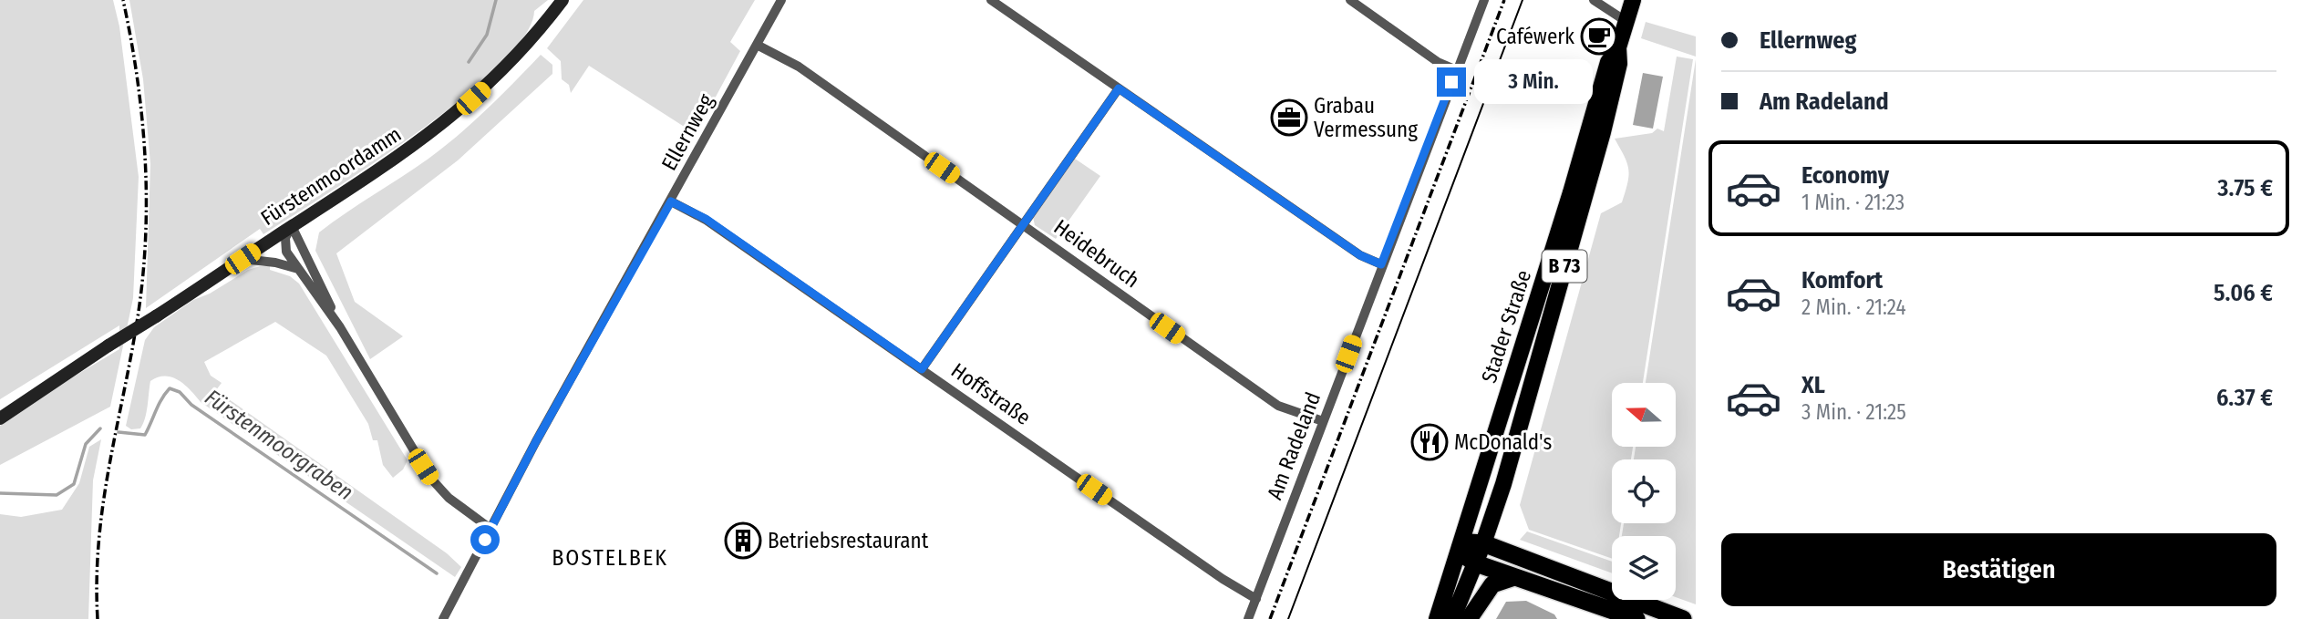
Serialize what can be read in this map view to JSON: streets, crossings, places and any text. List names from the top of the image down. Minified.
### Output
{"streets":{"main road":["Fürstenmoordamm","B 73","Stader Straße"],"street":["Ellernweg","Heidebruch","Hoffstraße","Am Radeland"]},"crossings":[["Ellernweg","Heidebruch"],["Ellernweg","Hoffstraße"],["Heidebruch","Am Radeland"],["Hoffstraße","Am Radeland"]],"districts":["BOSTELBEK"],"water":["Fürstenmoorgraben"],"places":{"cafe":["Caféwerk"],"office":["Grabau Vermessung"],"restaurant":["McDonald's"],"building":["Betriebsrestaurant"]},"north":"left","page":{"banner":["Ellernweg","Am Radeland"],"bubble":"3 Min.","list":[{"name":"Economy","note":"1 Min. · 21:23","value":"3.75 €"},{"name":"Komfort","note":"2 Min. · 21:24","value":"5.06 €"},{"name":"XL","note":"3 Min. · 21:25","value":"6.37 €"}],"buttons":"Bestätigen"}}
